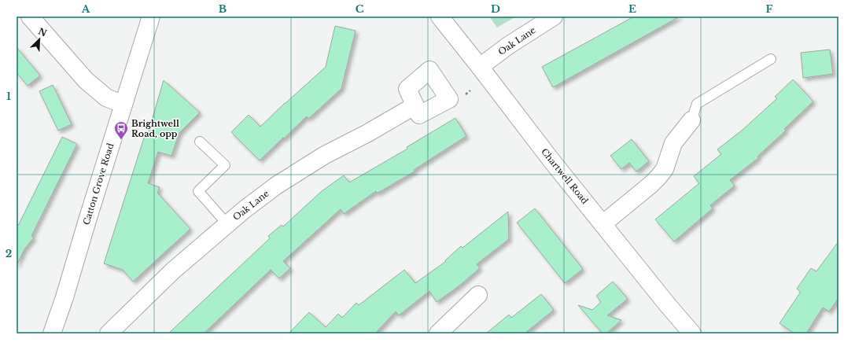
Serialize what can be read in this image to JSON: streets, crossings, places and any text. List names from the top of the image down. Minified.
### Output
{"streets":{"main road":["Oak Lane","Chartwell Road","Catton Grove Road"]},"crossings":[["Oak Lane","Chartwell Road"]],"places":{"bus stop":["Brightwell Road, opp"]},"north":"top right","grid":{"columns":["A","B","C","D","E","F"],"rows":["1","2"]}}
